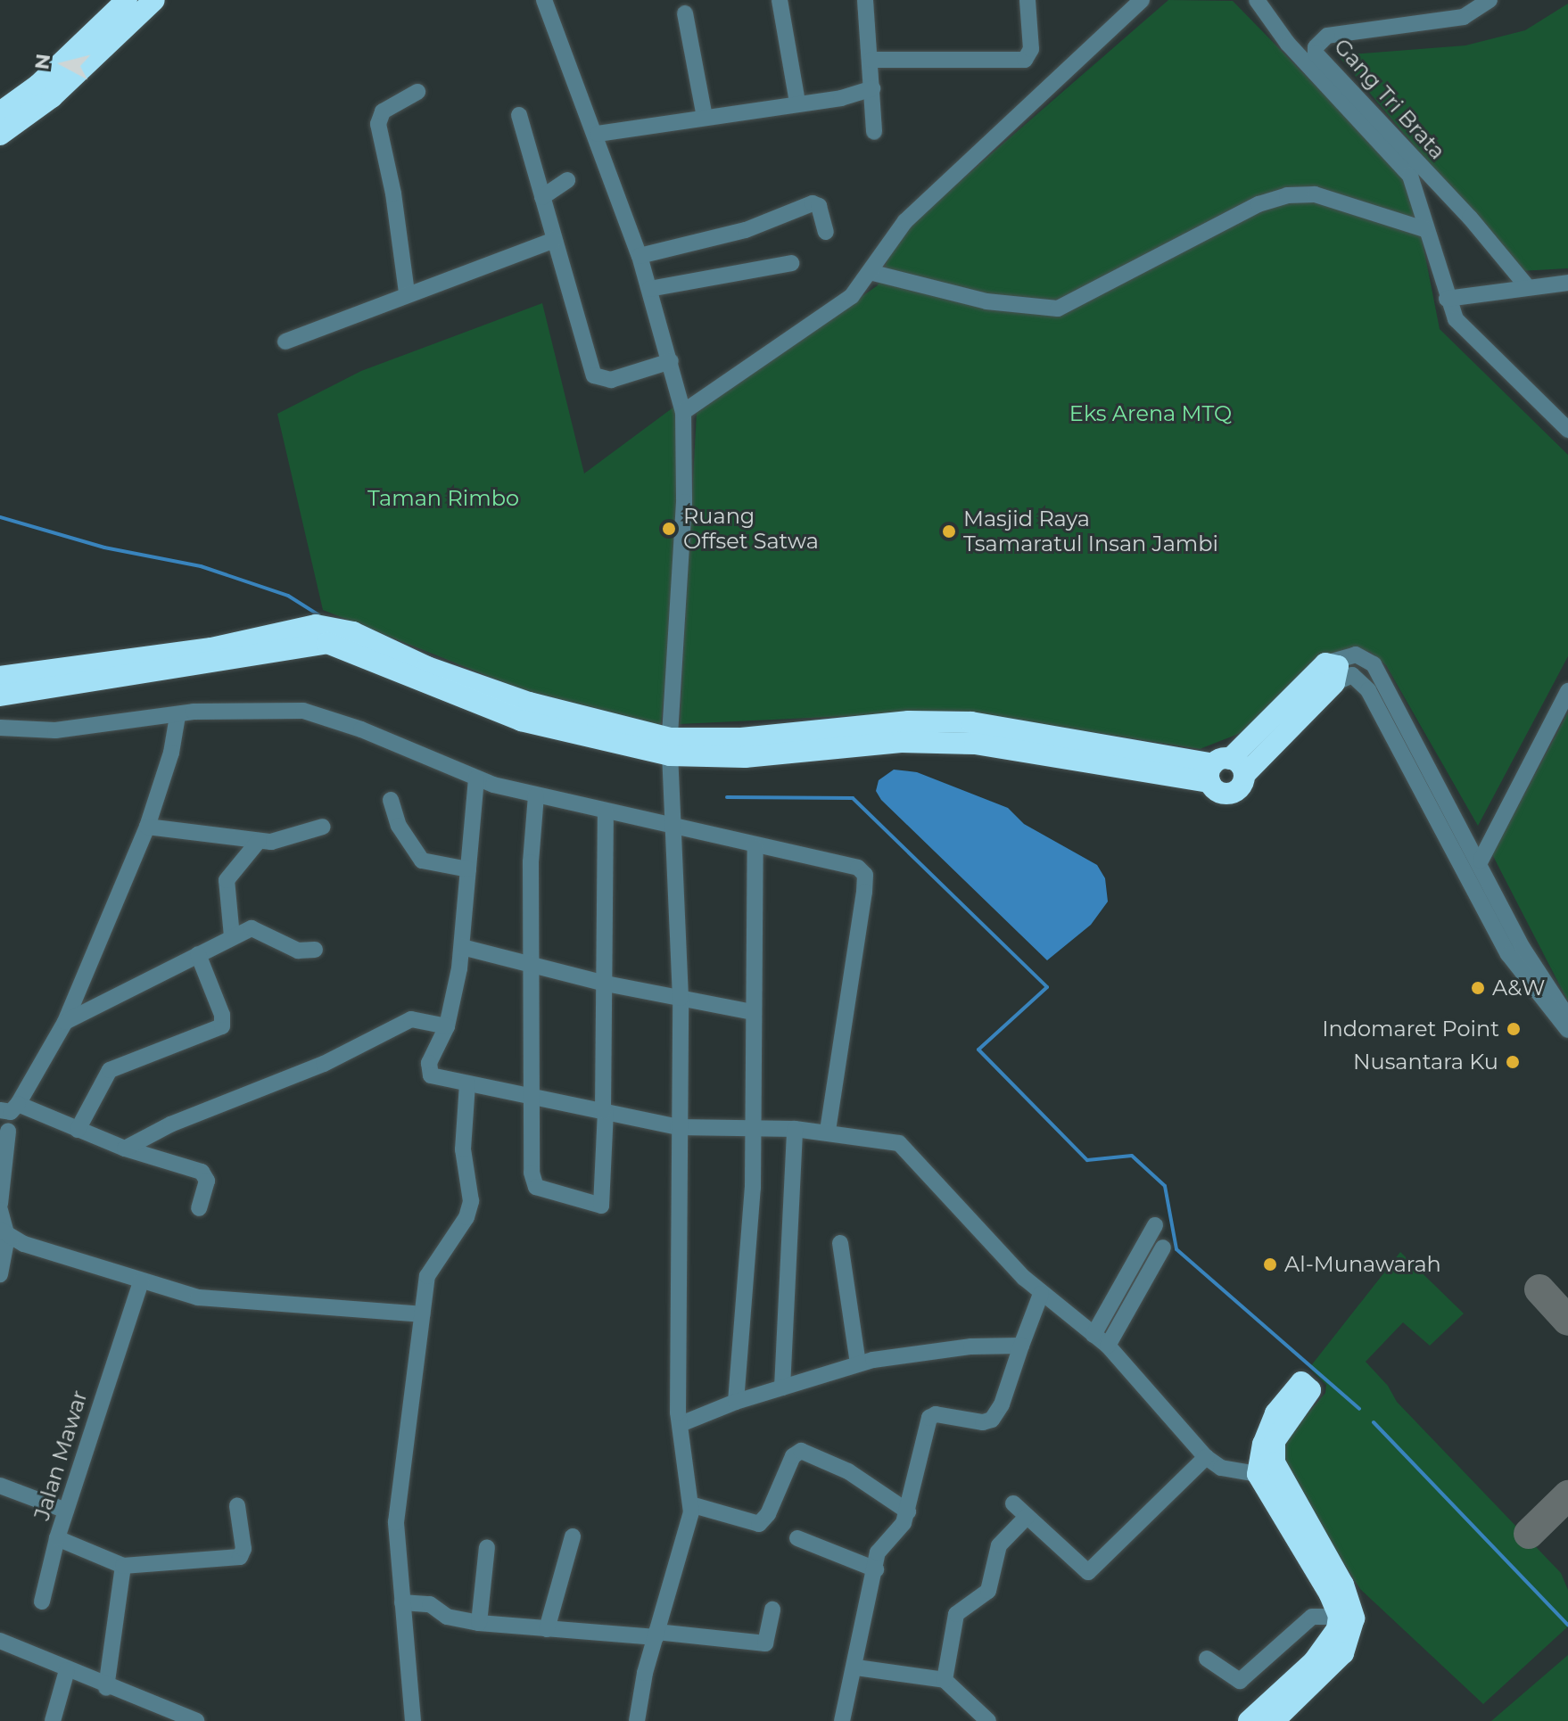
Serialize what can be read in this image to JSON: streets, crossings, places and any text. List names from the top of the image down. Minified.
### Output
{"streets":{"street":["Gang Tri Brata","Jalan Mawar"]},"parks":["Eks Arena MTQ","Taman Rimbo"],"places":["Ruang Offset Satwa","Masjid Raya Tsamaratul Insan Jambi","A&W","Indomaret Point","Nusantara Ku","Al-Munawarah"],"north":"left"}
